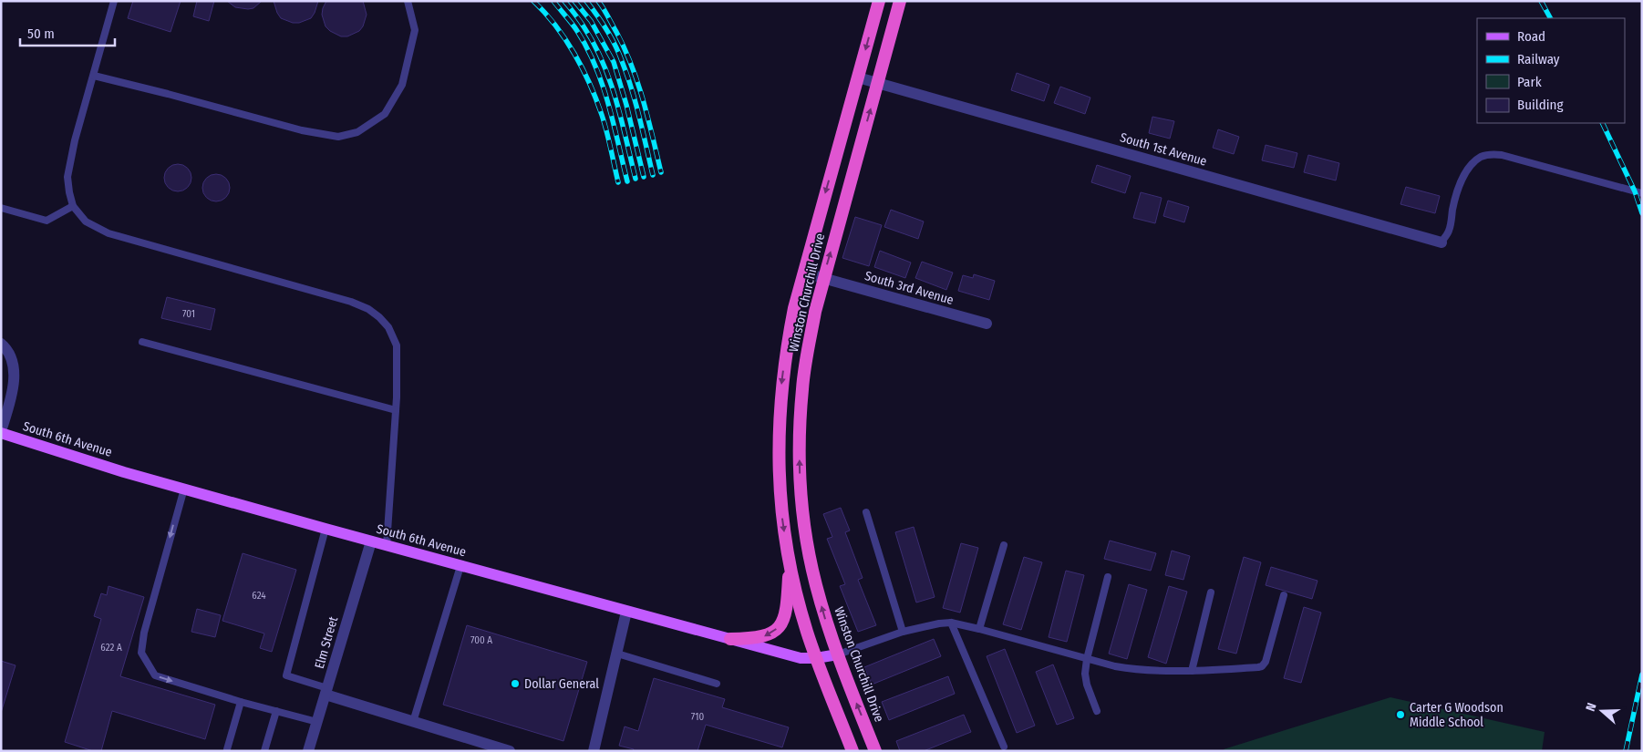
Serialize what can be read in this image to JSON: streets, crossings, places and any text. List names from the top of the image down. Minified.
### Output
{"streets":{"highway":["Winston Churchill Drive"],"main road":["South 6th Avenue"],"street":["South 1st Avenue","South 3rd Avenue","Elm Street"]},"crossings":[["South 1st Avenue","Winston Churchill Drive"],["South 3rd Avenue","Winston Churchill Drive"],["Winston Churchill Drive","South 6th Avenue"],["South 6th Avenue","Elm Street"]],"places":["Dollar General","Carter G Woodson Middle School"],"house_numbers":["701","624","700 A","622 A","710"],"legend":["Road","Railway","Park","Building"],"scale_bar":"50 m","north":"left"}
